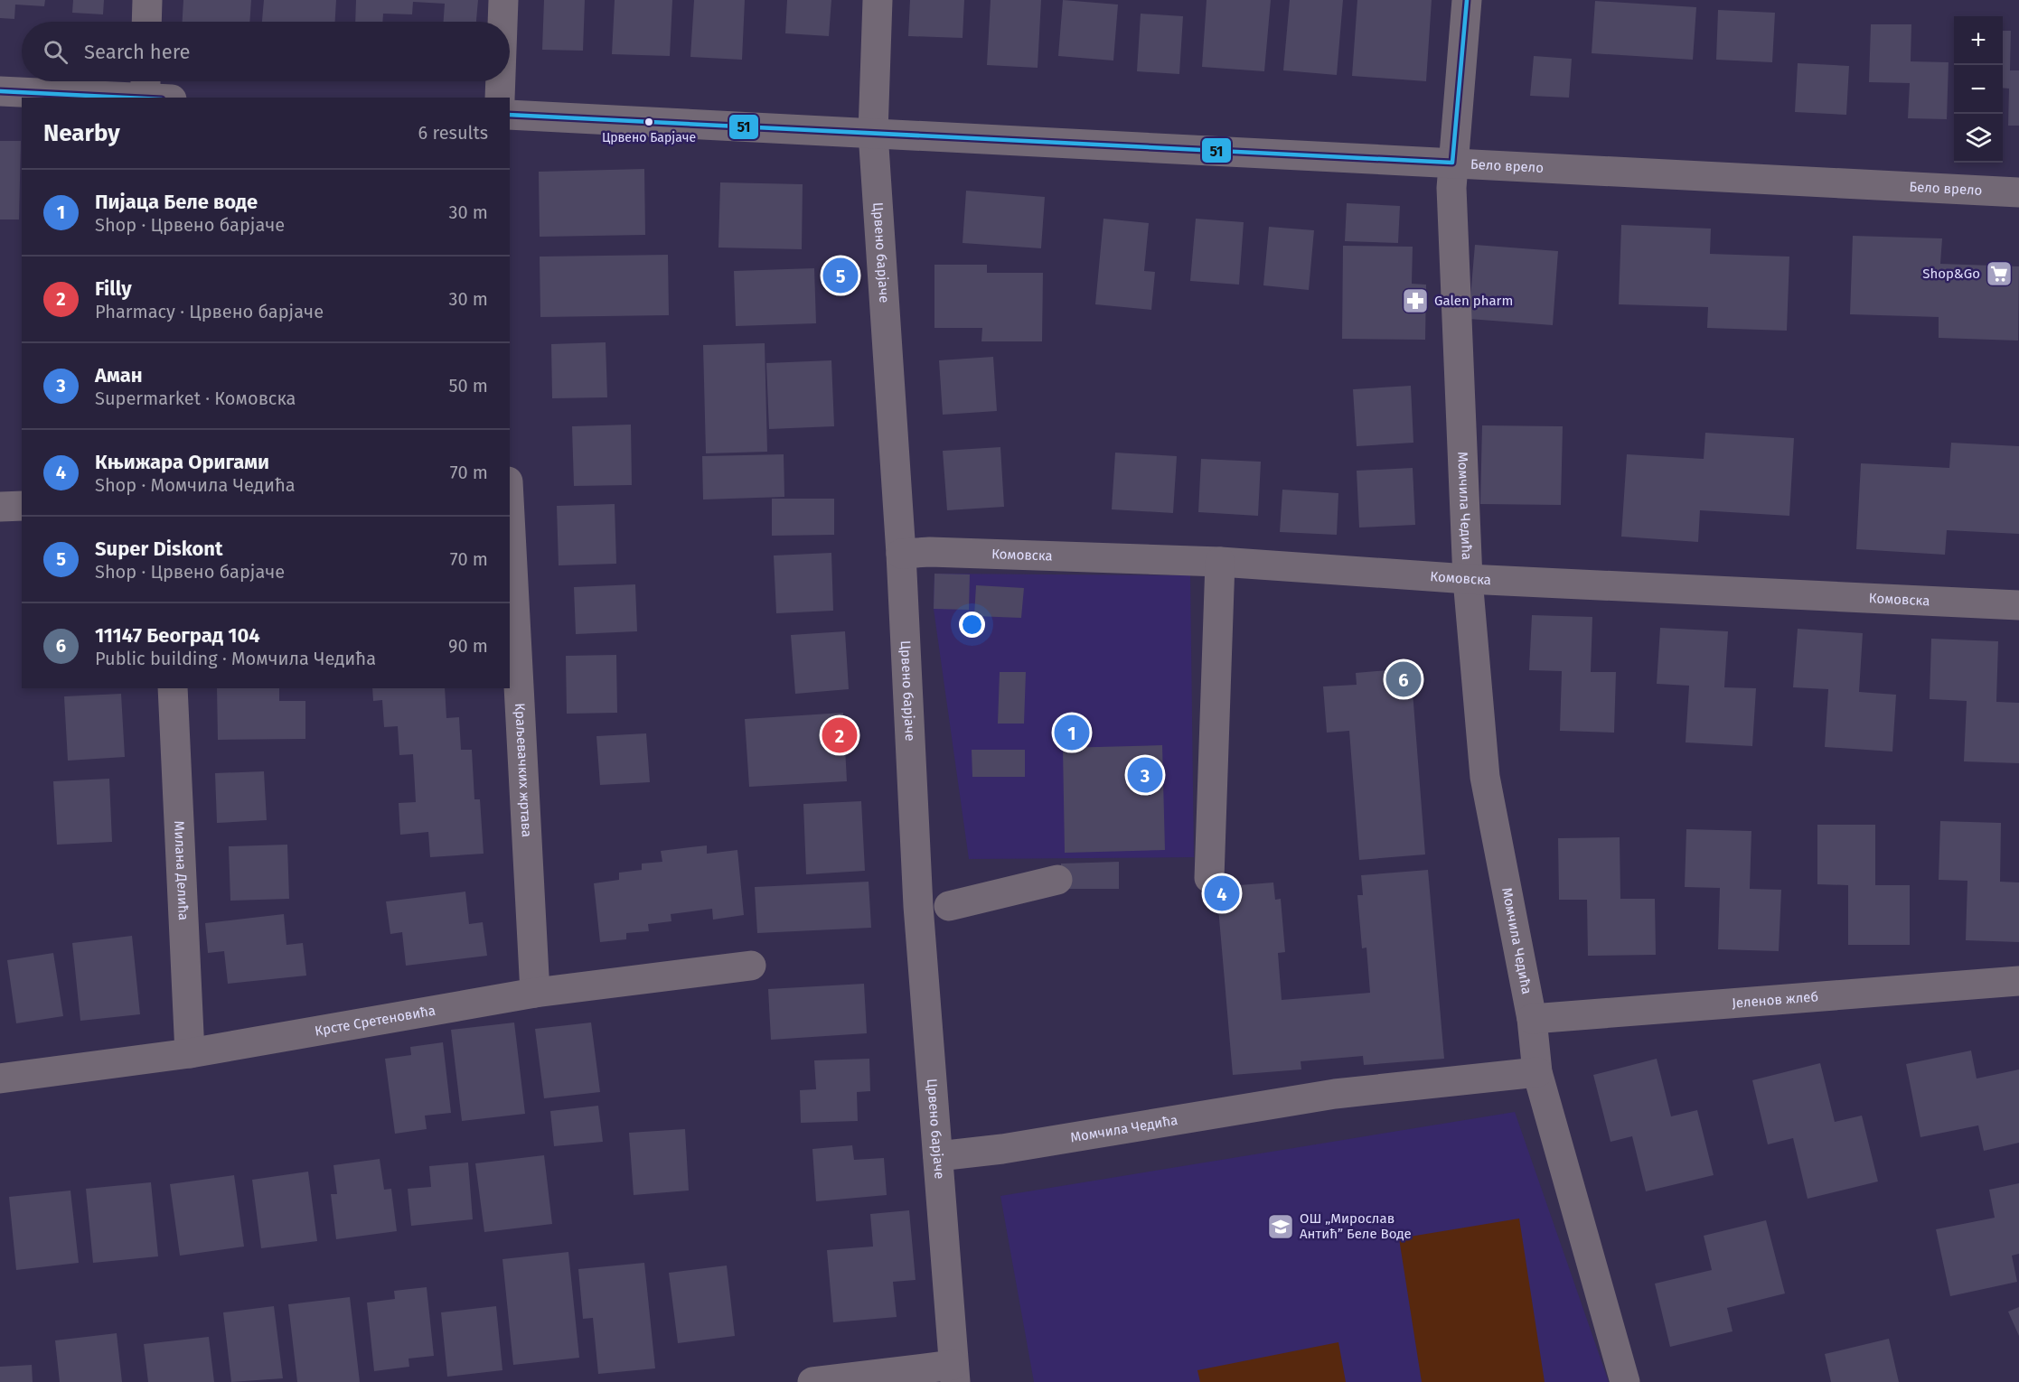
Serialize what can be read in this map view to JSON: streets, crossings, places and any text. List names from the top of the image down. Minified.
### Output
{"streets":{"street":["Бело врело","Црвено барјаче","Момчила Чедића","Комовска","Краљевачких жртава","Милана Делића","Јеленов жлеб","Крсте Сретеновића"]},"crossings":[["Бело врело","Црвено барјаче"],["Бело врело","Момчила Чедића"],["Црвено барјаче","Момчила Чедића"],["Црвено барјаче","Комовска"],["Момчила Чедића","Комовска"],["Момчила Чедића","Јеленов жлеб"],["Краљевачких жртава","Крсте Сретеновића"],["Милана Делића","Крсте Сретеновића"]],"places":{"other":["Црвено Барјаче"],"supermarket":["Shop&Go"],"pharmacy":["Galen pharm"],"school or university":["ОШ „Мирослав Антић” Беле Воде"]},"lines":["transit line 51"],"page":{"map_buttons":["+","−"],"search":"Search here","heading":["Nearby","6 results"],"list":[{"mark":"1","name":"Пијаца Беле воде","note":"Shop · Црвено барјаче","value":"30 m"},{"mark":"2","name":"Filly","note":"Pharmacy · Црвено барјаче","value":"30 m"},{"mark":"3","name":"Аман","note":"Supermarket · Комовска","value":"50 m"},{"mark":"4","name":"Књижара Оригами","note":"Shop · Момчила Чедића","value":"70 m"},{"mark":"5","name":"Super Diskont","note":"Shop · Црвено барјаче","value":"70 m"},{"mark":"6","name":"11147 Београд 104","note":"Public building · Момчила Чедића","value":"90 m"}],"pins":["5","6","1","2","3","4"]}}
